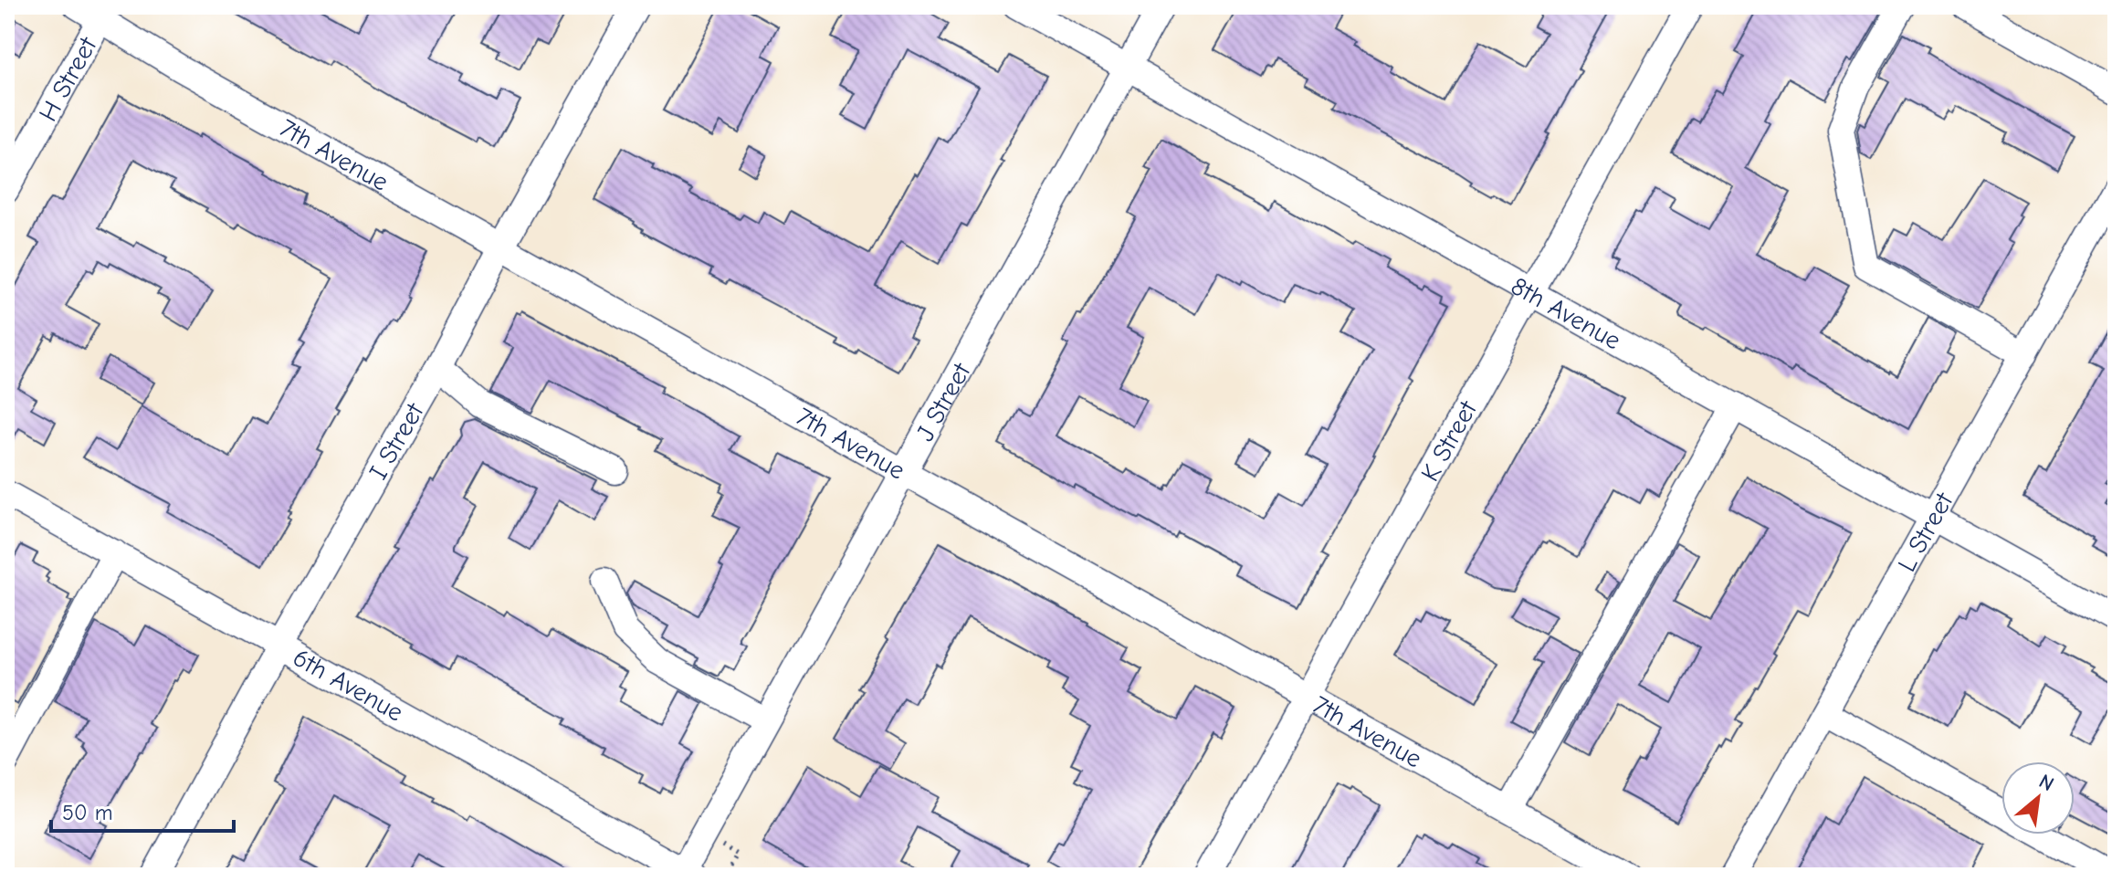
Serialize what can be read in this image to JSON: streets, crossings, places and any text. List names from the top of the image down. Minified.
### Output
{"streets":{"street":["H Street","7th Avenue","8th Avenue","J Street","K Street","I Street","L Street","6th Avenue"]},"crossings":[["H Street","7th Avenue"],["7th Avenue","J Street"],["7th Avenue","K Street"],["7th Avenue","I Street"],["8th Avenue","J Street"],["8th Avenue","K Street"],["8th Avenue","L Street"],["J Street","6th Avenue"],["I Street","6th Avenue"]],"scale_bar":"50 m","north":"top right"}
